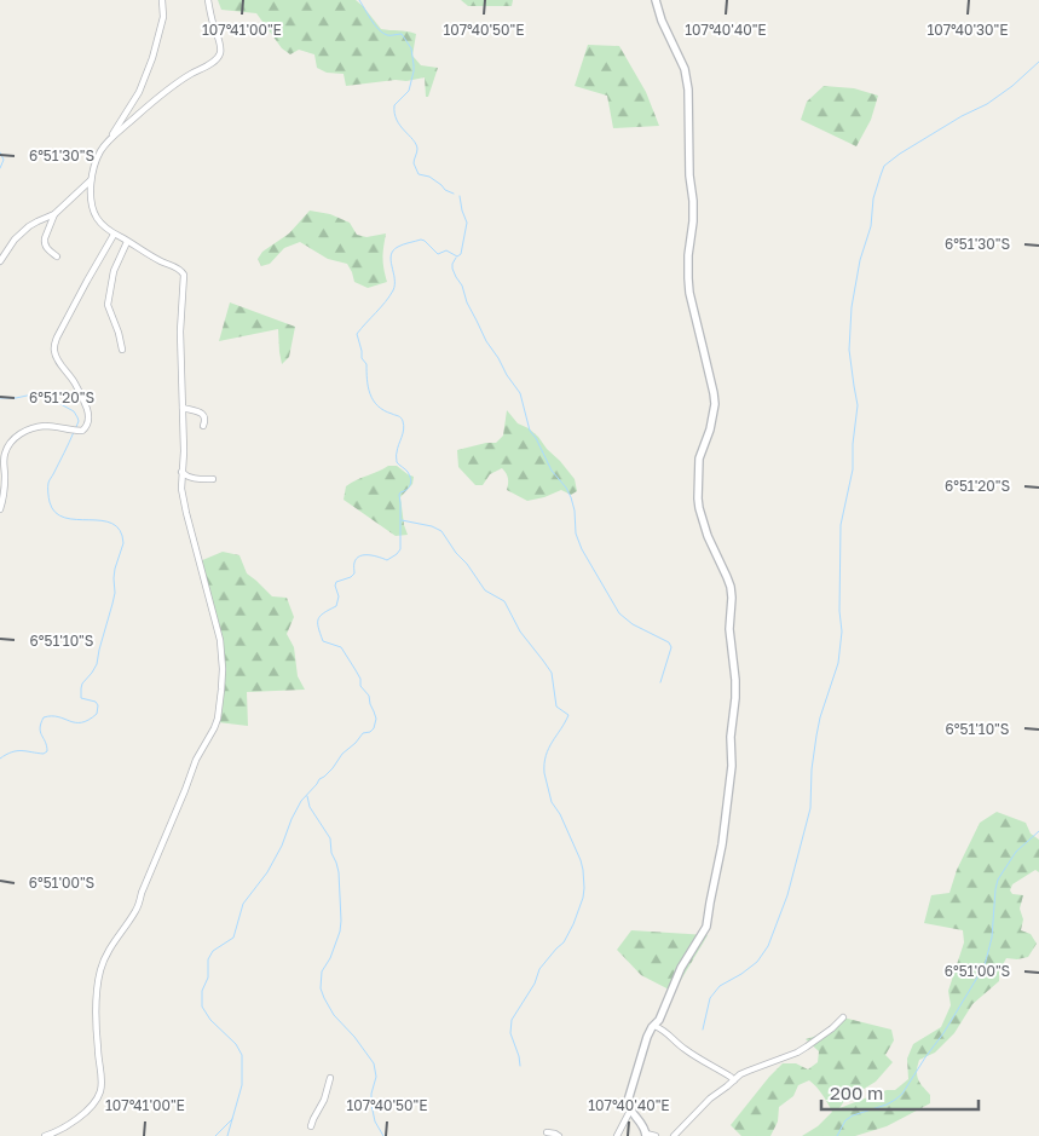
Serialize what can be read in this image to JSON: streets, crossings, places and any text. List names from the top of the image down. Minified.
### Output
{"scale_bar":"200 m","coordinates":["107°41'00\"E","107°40'50\"E","107°40'40\"E","107°40'30\"E","6°51'30\"S","6°51'20\"S","6°51'10\"S","6°51'00\"S"]}
